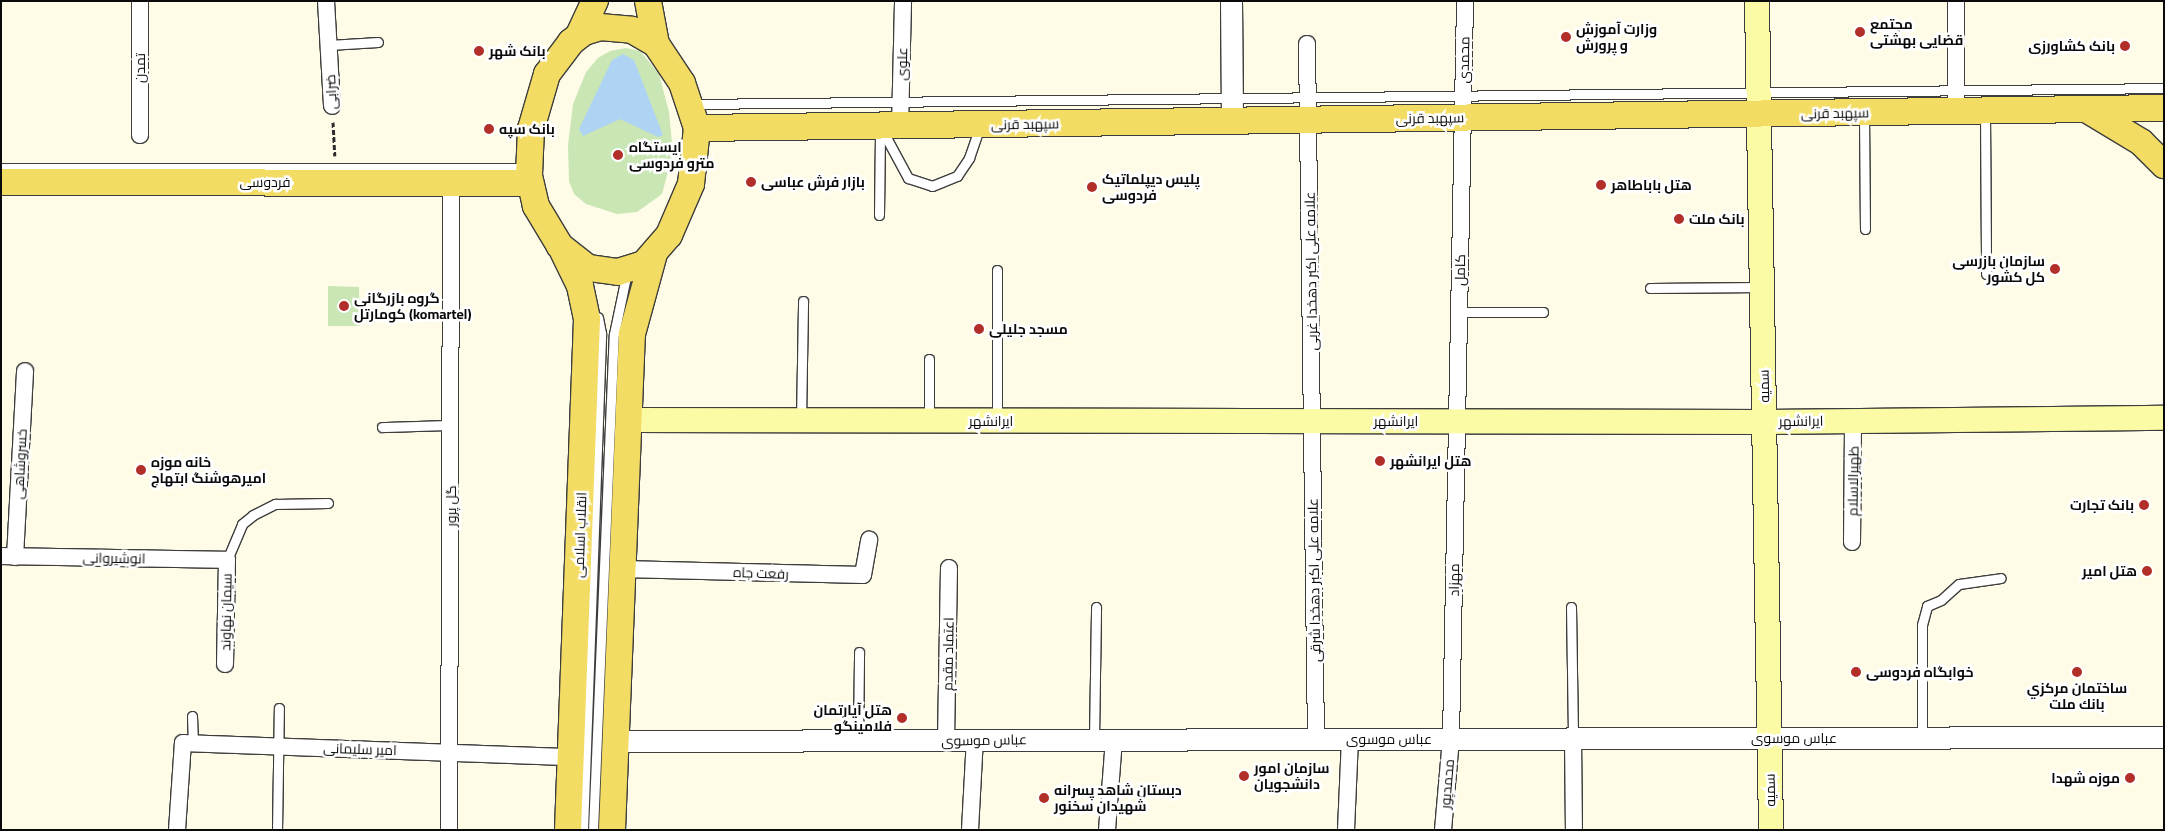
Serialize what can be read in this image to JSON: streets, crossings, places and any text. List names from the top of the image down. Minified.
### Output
{"streets":{"main road":["سپهبد قرنی","فردوسی","سمیه","ایرانشهر","انقلاب اسلامی"],"street":["محمدی","علوی","تمدن","ضرابی","کامل","علامه علی اکبر دهخدا غربی","خسروشاهی","ظهیرالاسلام","گل پرور","انوشیروانی","رفعت جاه","علامه علی اکبر دهخدا شرقی","مهزاد","سیمان نهاوند","اعتماد مقدم","عباس موسوی","امیر سلیمانی","محمدپور"]},"crossings":[["محمدی","سپهبد قرنی"],["محمدی","کامل"],["علوی","سپهبد قرنی"],["ضرابی","فردوسی"],["سپهبد قرنی","کامل"],["سپهبد قرنی","علامه علی اکبر دهخدا غربی"],["سپهبد قرنی","سمیه"],["فردوسی","گل پرور"],["کامل","ایرانشهر"],["کامل","مهزاد"],["علامه علی اکبر دهخدا غربی","ایرانشهر"],["علامه علی اکبر دهخدا غربی","علامه علی اکبر دهخدا شرقی"],["سمیه","ایرانشهر"],["سمیه","عباس موسوی"],["ایرانشهر","ظهیرالاسلام"],["ایرانشهر","علامه علی اکبر دهخدا شرقی"],["ایرانشهر","مهزاد"],["خسروشاهی","انوشیروانی"],["گل پرور","امیر سلیمانی"],["انقلاب اسلامی","امیر سلیمانی"],["انوشیروانی","سیمان نهاوند"],["علامه علی اکبر دهخدا شرقی","عباس موسوی"],["مهزاد","عباس موسوی"],["مهزاد","محمدپور"],["اعتماد مقدم","عباس موسوی"],["عباس موسوی","محمدپور"]],"places":["مجتمع قضایی بهشتی","وزارت آموزش و پرورش","بانک کشاورزی","بانک شهر","بانک سپه","ایستگاه مترو فردوسی","بازار فرش عباسی","هتل باباطاهر","پلیس دیپلماتیک فردوسی","بانک ملت","سازمان بازرسی کل کشور","گروه بازرگانی کومارتل (komartel)","مسجد جلیلی","هتل ایرانشهر","خانه موزه امیرهوشنگ ابتهاج","بانک تجارت","هتل امیر","خوابگاه فردوسی","ساختمان مركزي بانك ملت","هتل آپارتمان فلامینگو","سازمان امور دانشجویان","موزه شهدا","دبستان شاهد پسرانه شهیدان سخنور"]}
